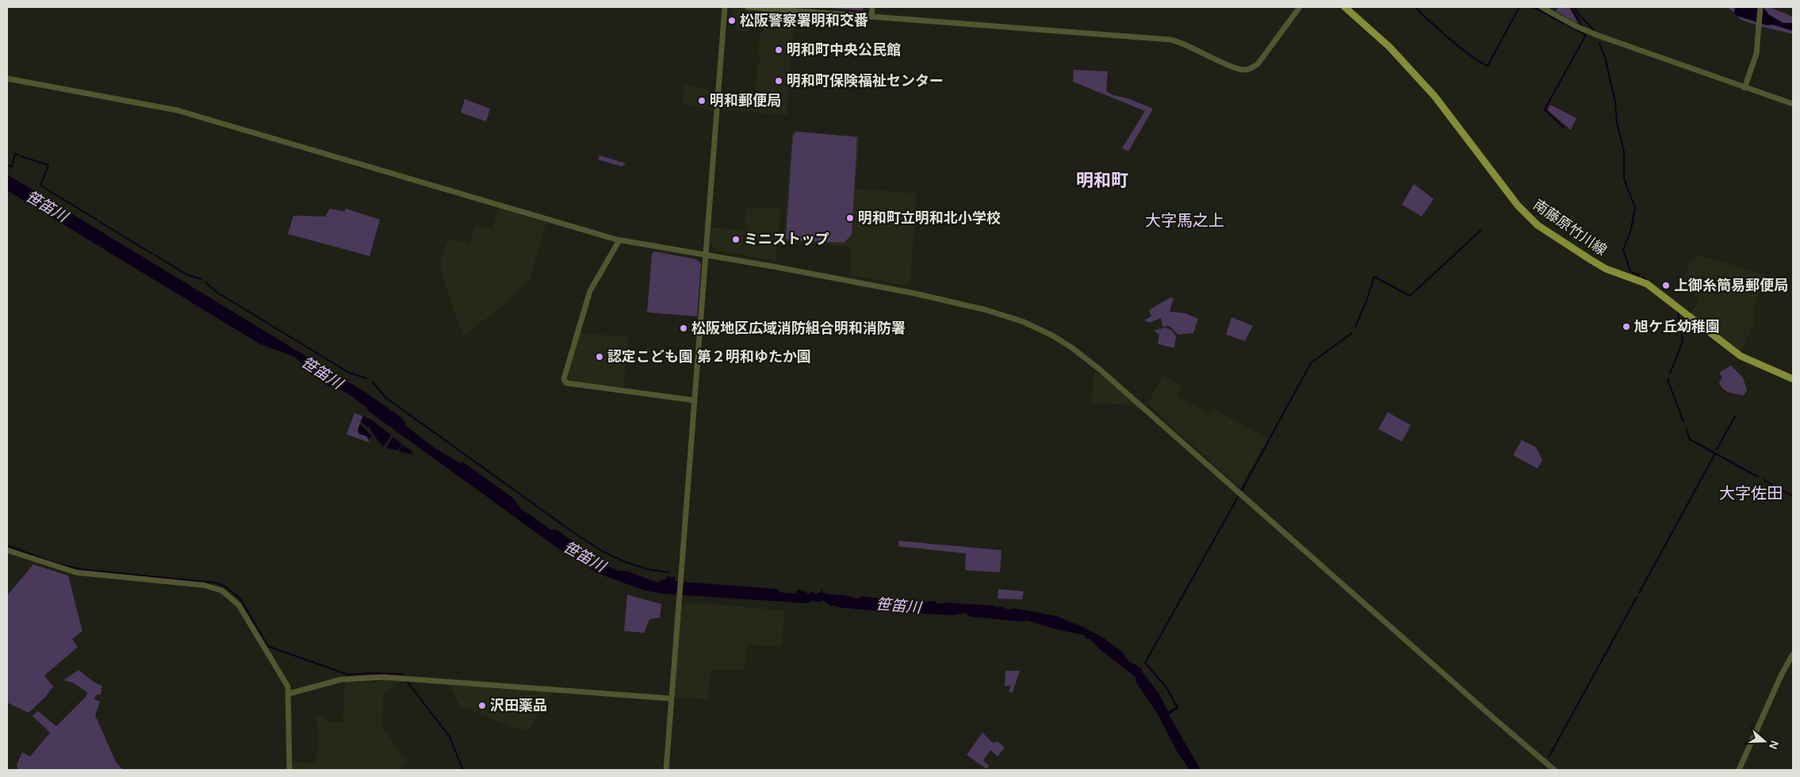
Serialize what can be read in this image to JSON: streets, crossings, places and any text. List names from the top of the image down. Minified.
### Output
{"streets":{"main road":["南藤原竹川線"]},"districts":["明和町","大字馬之上","大字佐田"],"water":["笹笛川"],"places":["松阪警察署明和交番","明和町中央公民館","明和町保険福祉センター","明和郵便局","明和町立明和北小学校","ミニストップ","上御糸簡易郵便局","旭ケ丘幼稚園","松阪地区広域消防組合明和消防署","認定こども園 第２明和ゆたか園","沢田薬品"],"north":"right"}
